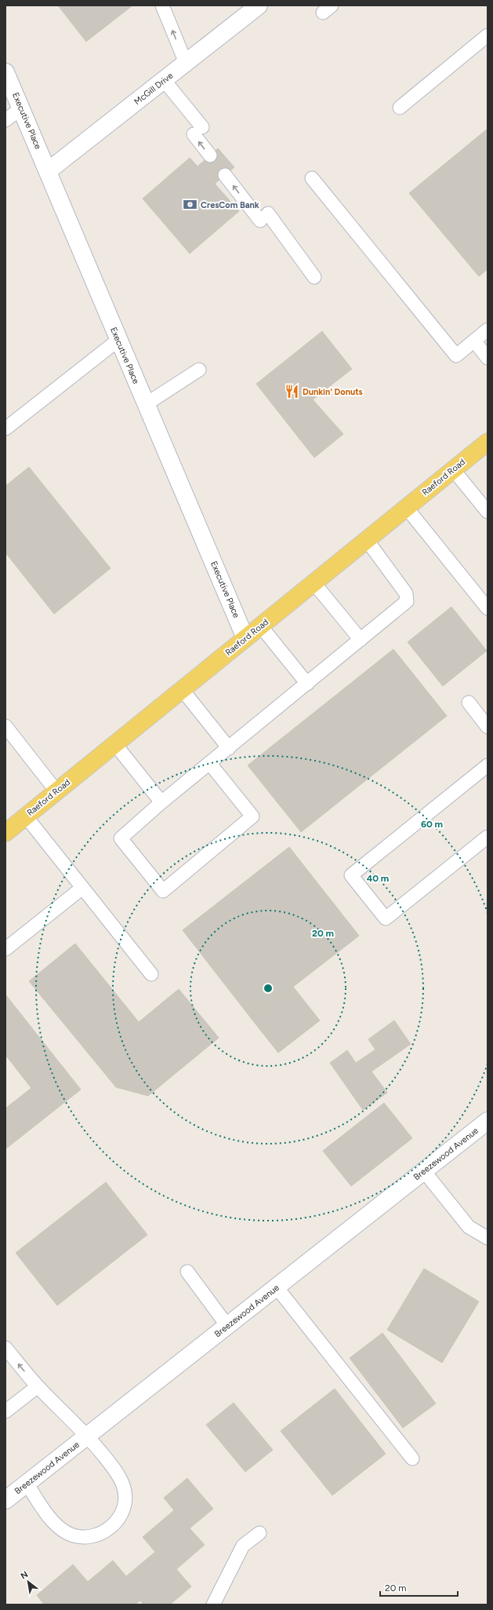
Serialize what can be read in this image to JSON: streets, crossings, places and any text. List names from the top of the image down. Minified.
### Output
{"streets":{"main road":["Raeford Road"],"street":["McGill Drive","Executive Place","Breezewood Avenue"]},"crossings":[["McGill Drive","Executive Place"],["Executive Place","Raeford Road"]],"places":{"bank":["CresCom Bank"],"restaurant":["Dunkin' Donuts"]},"scale_bar":"20 m","north":"top left","rings":["60 m","40 m","20 m"]}
